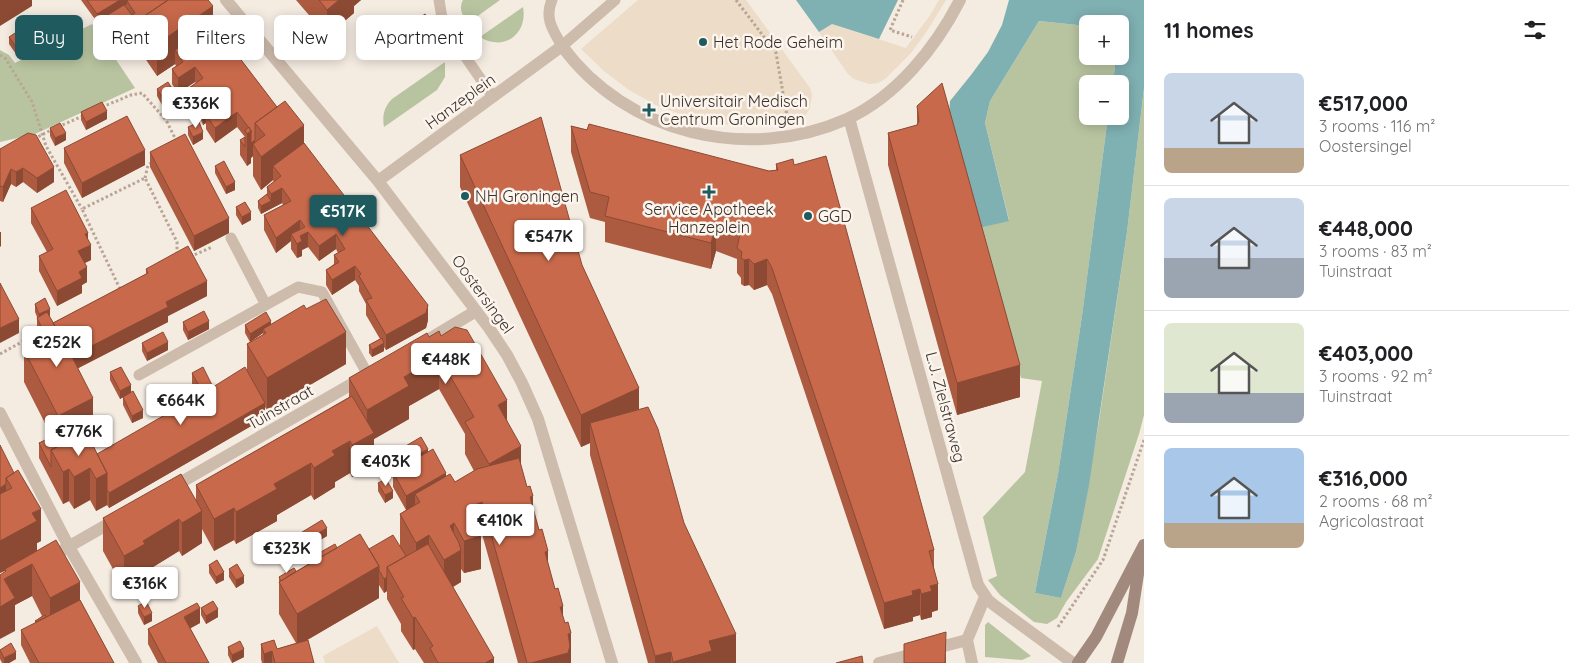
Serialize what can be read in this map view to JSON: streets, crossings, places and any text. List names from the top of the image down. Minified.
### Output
{"streets":{"street":["Hanzeplein","Oostersingel","Tuinstraat","L.J. Zielstraweg"]},"crossings":[["Hanzeplein","Oostersingel"]],"places":{"other":["Het Rode Geheim","NH Groningen","GGD"],"health":["Universitair Medisch Centrum Groningen","Service Apotheek Hanzeplein"]},"page":{"heading":"11 homes","map_buttons":["+","−"],"chip":["Buy","Rent","Filters","New","Apartment"],"list":[{"name":"€517,000","note":"3 rooms · 116 m² · Oostersingel"},{"name":"€448,000","note":"3 rooms · 83 m² · Tuinstraat"},{"name":"€403,000","note":"3 rooms · 92 m² · Tuinstraat"},{"name":"€316,000","note":"2 rooms · 68 m² · Agricolastraat"}],"price":["€336K","€517K","€547K","€252K","€448K","€664K","€776K","€403K","€410K","€323K","€316K"]}}
